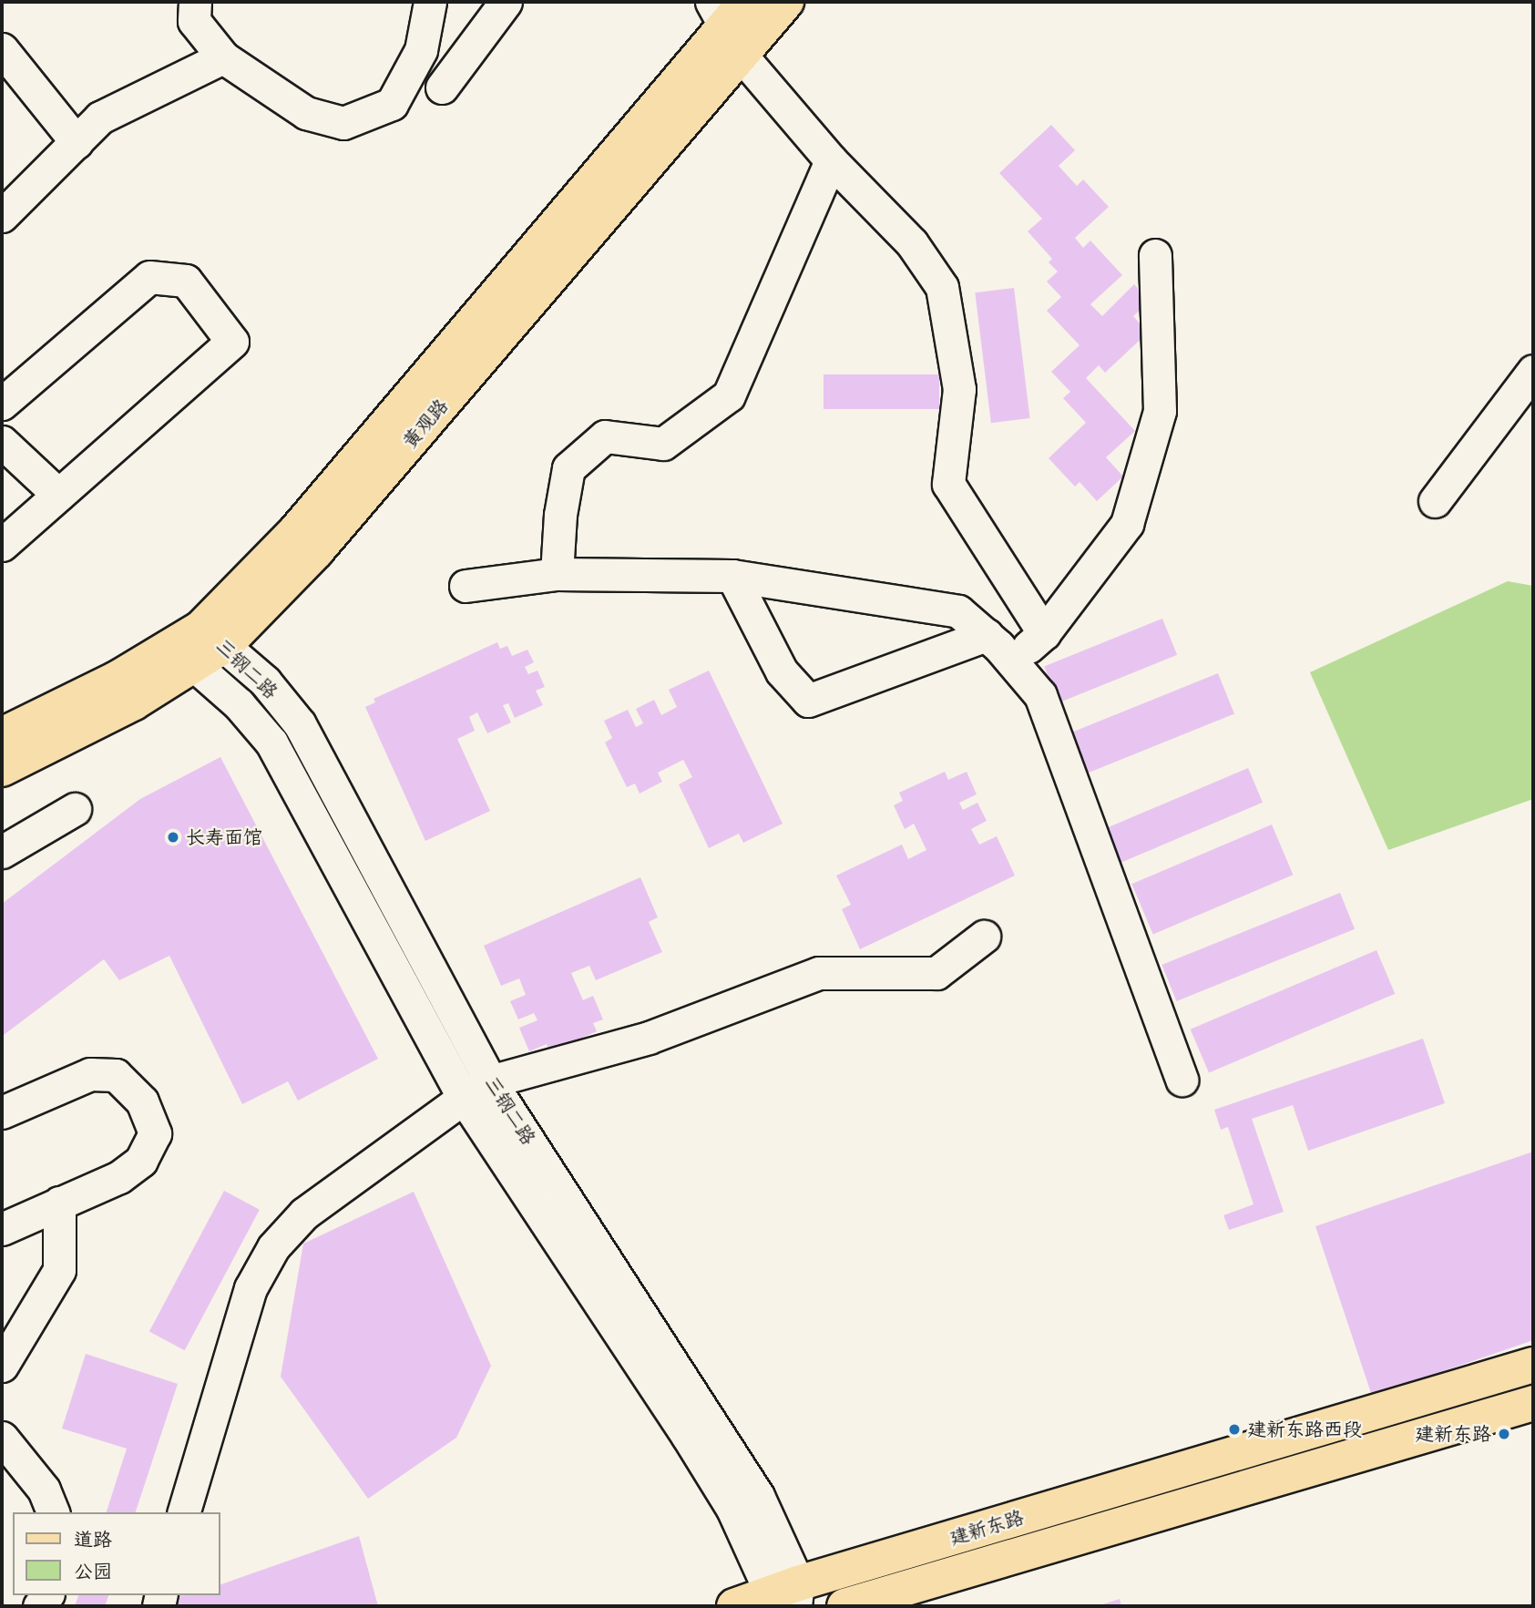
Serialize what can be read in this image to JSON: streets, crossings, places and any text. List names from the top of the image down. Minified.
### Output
{"streets":{"main road":["黄观路","建新东路"],"street":["三钢二路"]},"crossings":[["黄观路","三钢二路"],["三钢二路","建新东路"]],"places":["长寿面馆","建新东路西段","建新东路"],"legend":["道路","公园"]}
